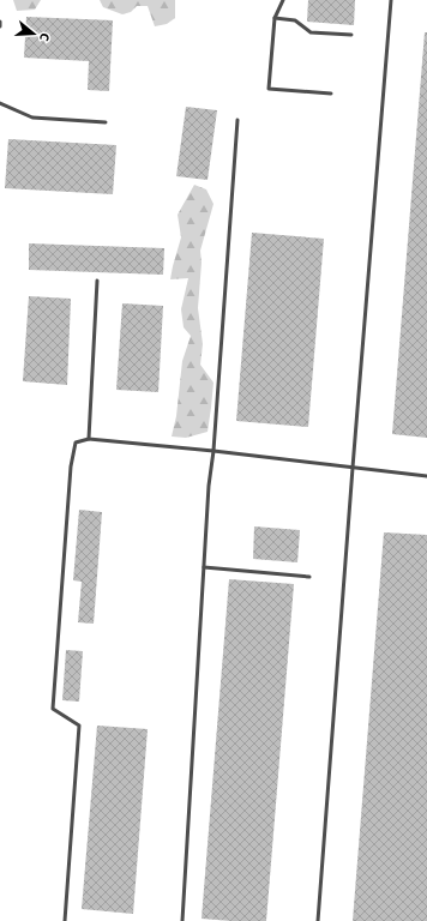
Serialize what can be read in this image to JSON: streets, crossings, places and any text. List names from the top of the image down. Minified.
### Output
{"north":"right"}
